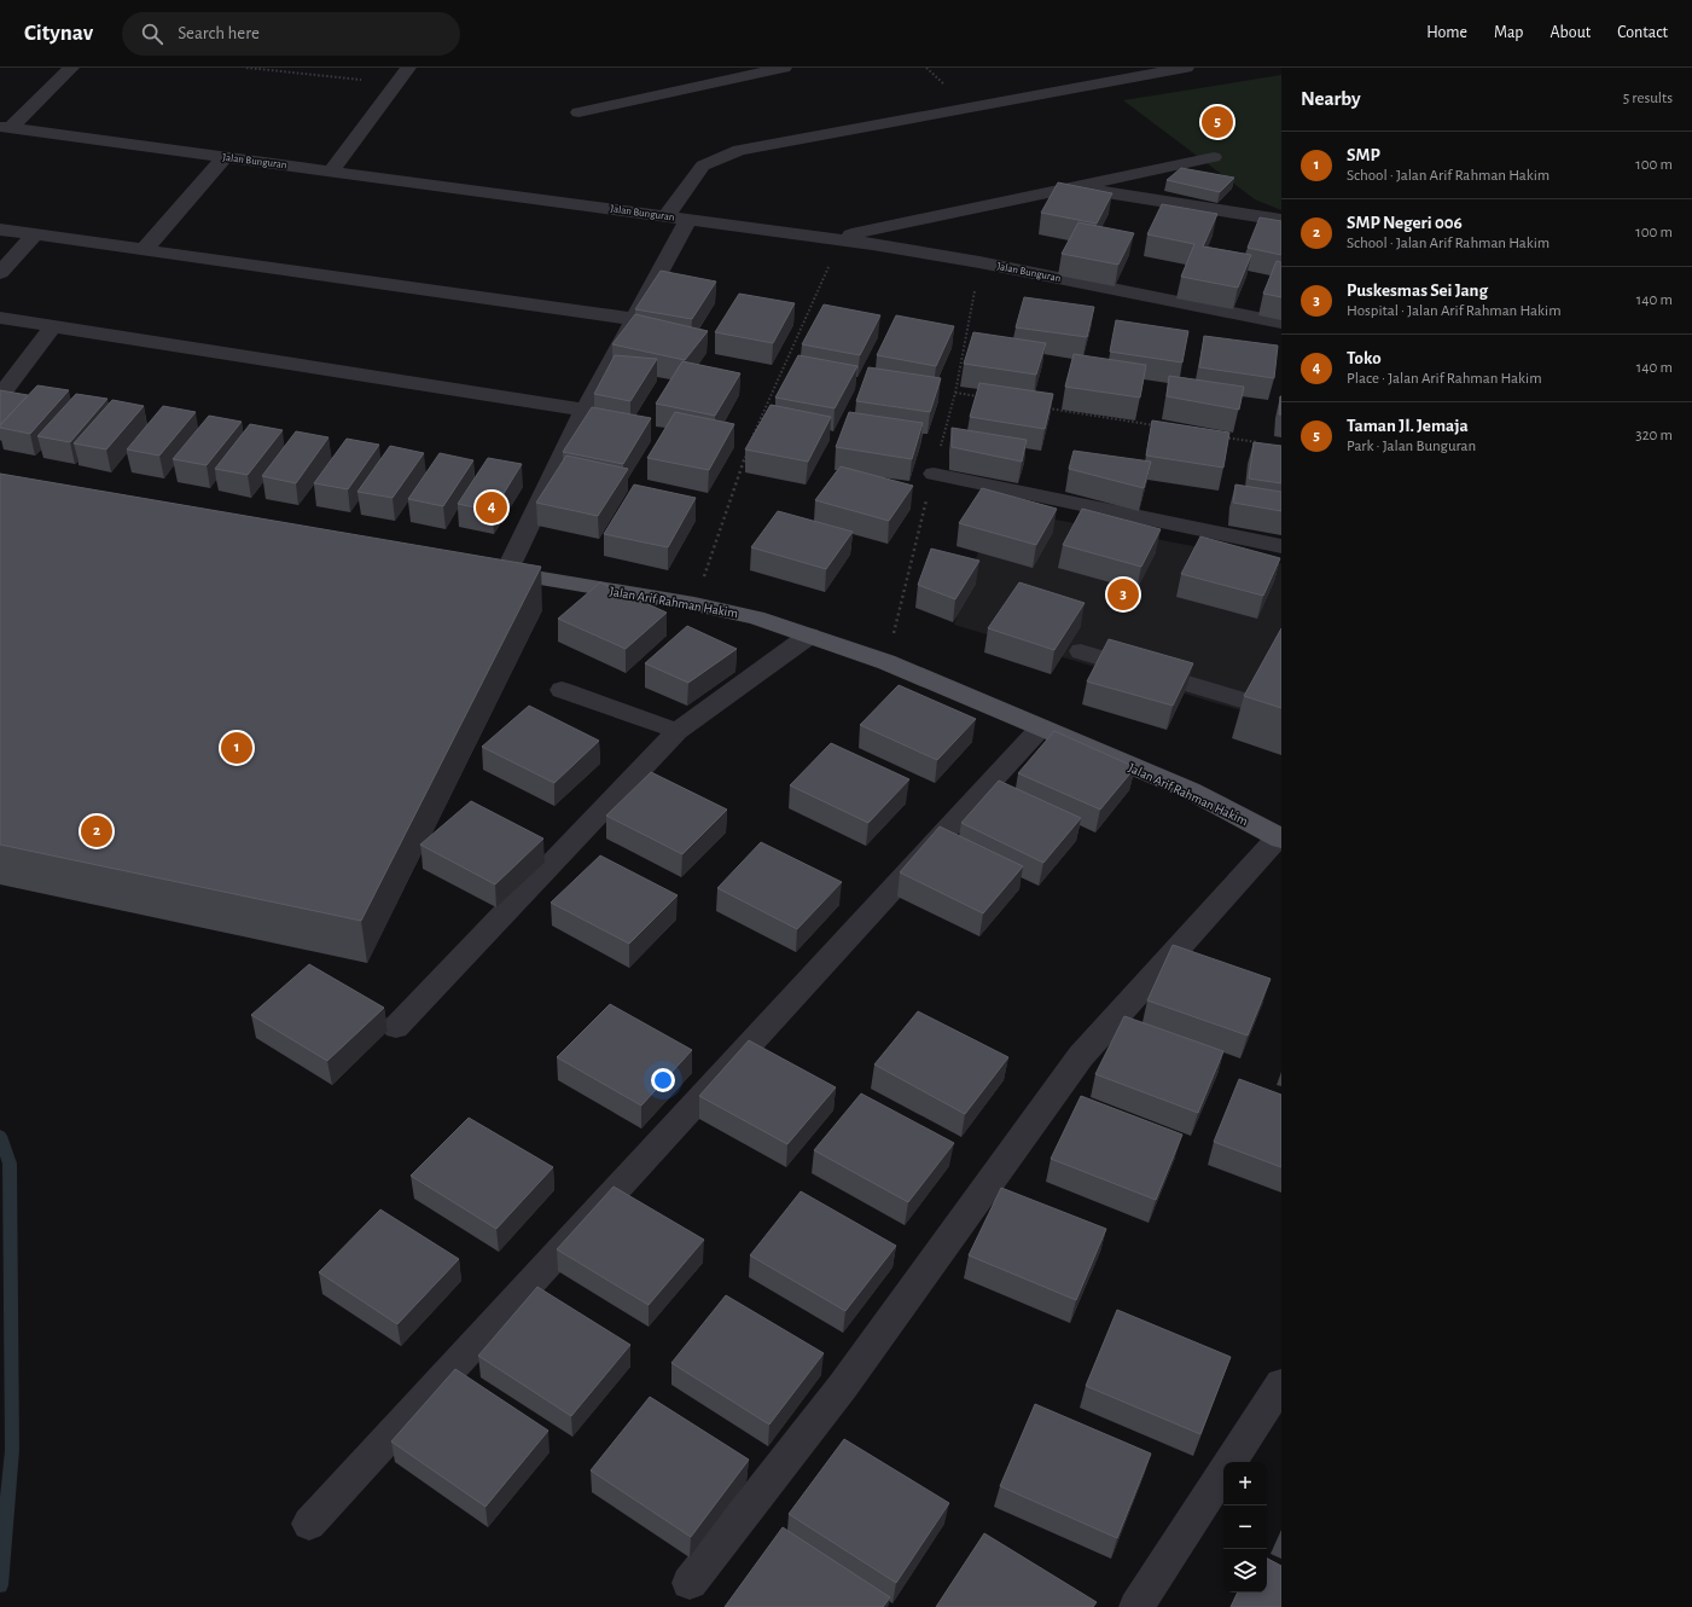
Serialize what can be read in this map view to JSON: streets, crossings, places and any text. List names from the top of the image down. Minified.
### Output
{"streets":{"main road":["Jalan Arif Rahman Hakim"],"street":["Jalan Bunguran"]},"page":{"header":"Citynav","search":"Search here","nav":["Home","Map","About","Contact"],"heading":["Nearby","5 results"],"pins":["5","4","3","1","2"],"list":[{"mark":"1","name":"SMP","note":"School · Jalan Arif Rahman Hakim","value":"100 m"},{"mark":"2","name":"SMP Negeri 006","note":"School · Jalan Arif Rahman Hakim","value":"100 m"},{"mark":"3","name":"Puskesmas Sei Jang","note":"Hospital · Jalan Arif Rahman Hakim","value":"140 m"},{"mark":"4","name":"Toko","note":"Place · Jalan Arif Rahman Hakim","value":"140 m"},{"mark":"5","name":"Taman Jl. Jemaja","note":"Park · Jalan Bunguran","value":"320 m"}],"map_buttons":["+","−"]}}
